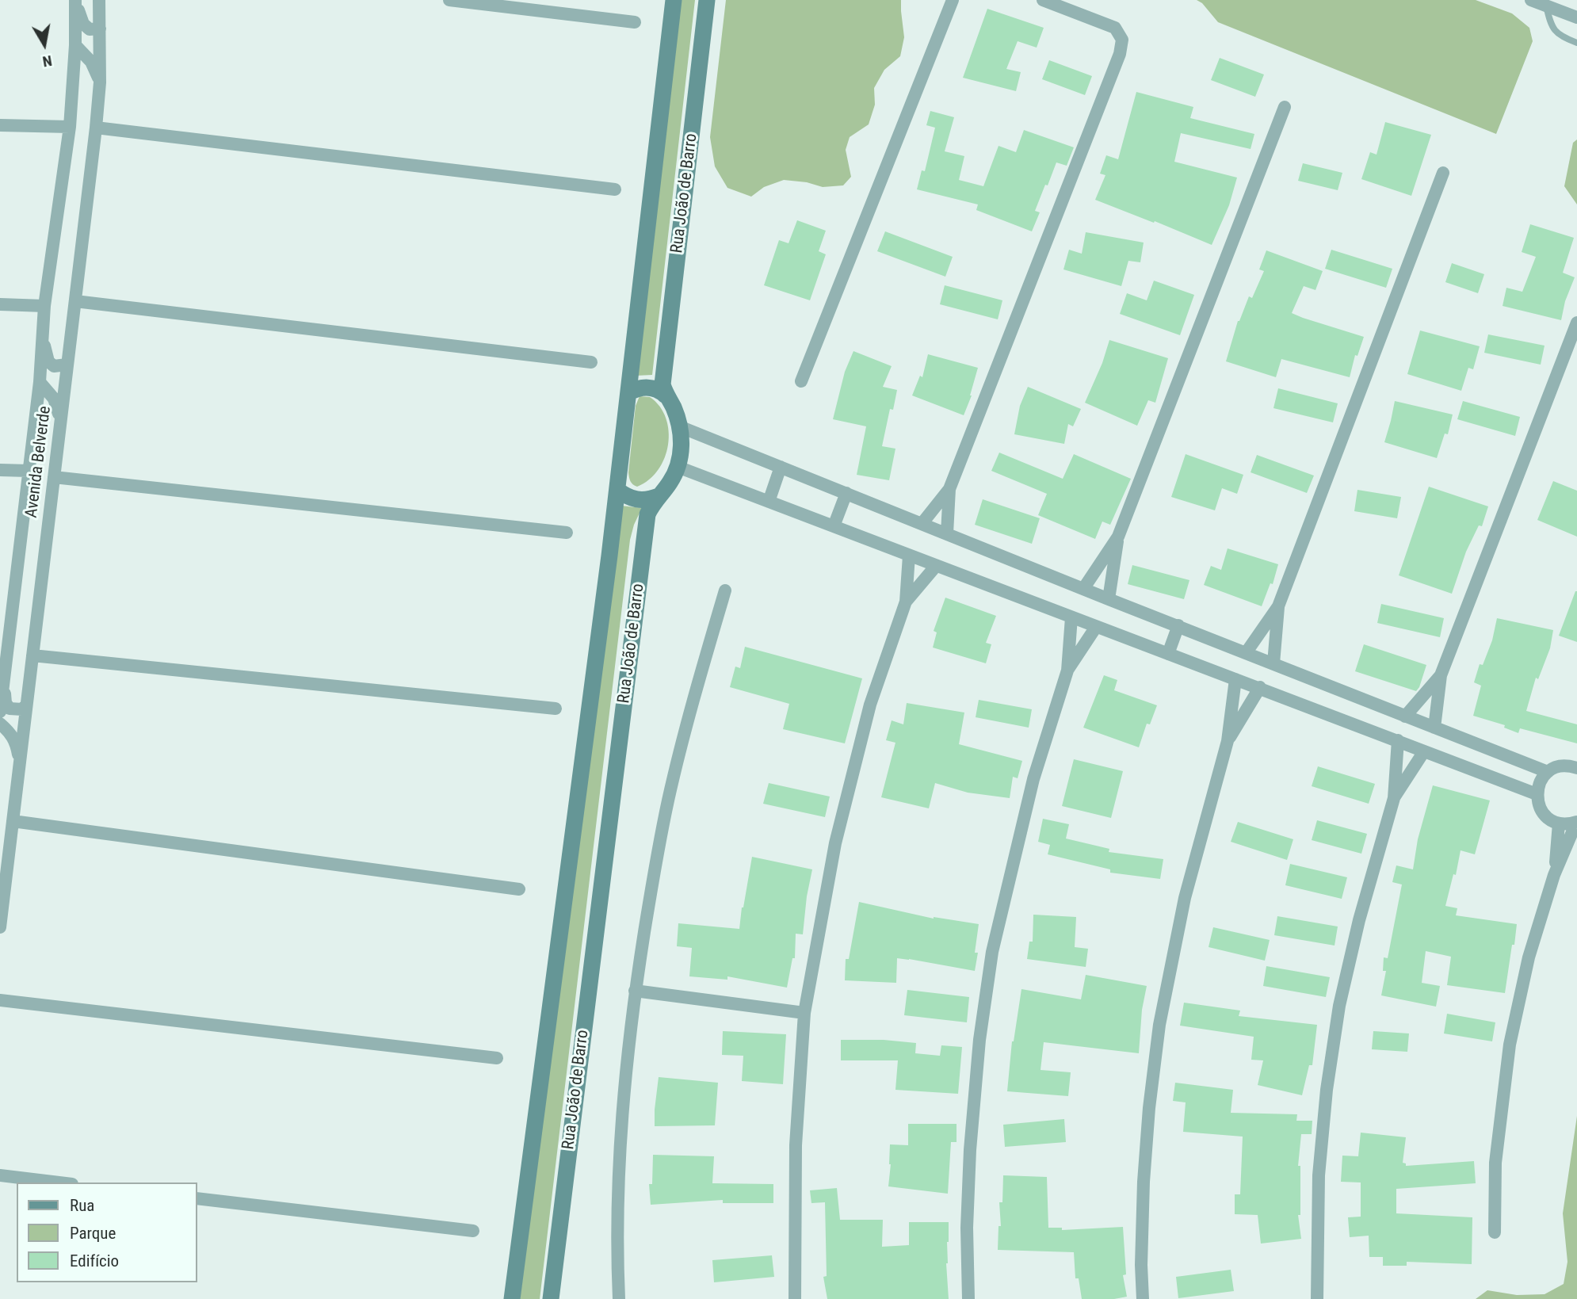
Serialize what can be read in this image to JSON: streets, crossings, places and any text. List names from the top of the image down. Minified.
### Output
{"streets":{"street":["Rua João de Barro","Avenida Belverde"]},"legend":["Rua","Parque","Edifício"],"north":"bottom"}
